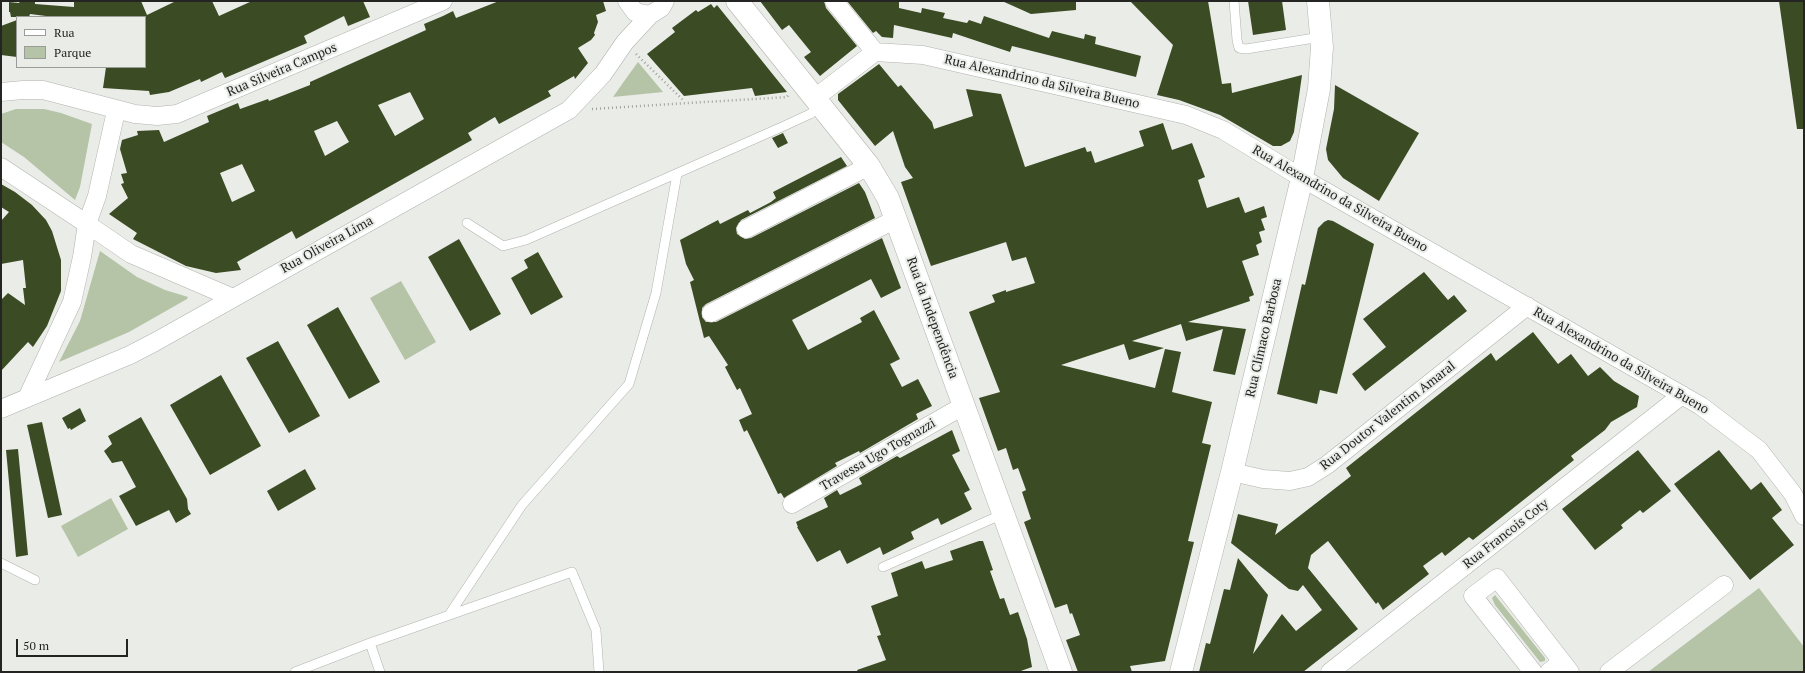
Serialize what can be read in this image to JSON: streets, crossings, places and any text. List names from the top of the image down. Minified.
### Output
{"streets":{"main road":["Rua da Independência","Rua Clímaco Barbosa"],"street":["Rua Silveira Campos","Rua Alexandrino da Silveira Bueno","Rua Oliveira Lima","Rua Doutor Valentim Amaral","Travessa Ugo Tognazzi","Rua Francois Coty"]},"crossings":[["Rua Alexandrino da Silveira Bueno","Rua Clímaco Barbosa"],["Rua Alexandrino da Silveira Bueno","Rua Doutor Valentim Amaral"],["Rua Alexandrino da Silveira Bueno","Rua Francois Coty"],["Rua da Independência","Travessa Ugo Tognazzi"],["Rua Clímaco Barbosa","Rua Doutor Valentim Amaral"]],"legend":["Rua","Parque"],"scale_bar":"50 m"}
